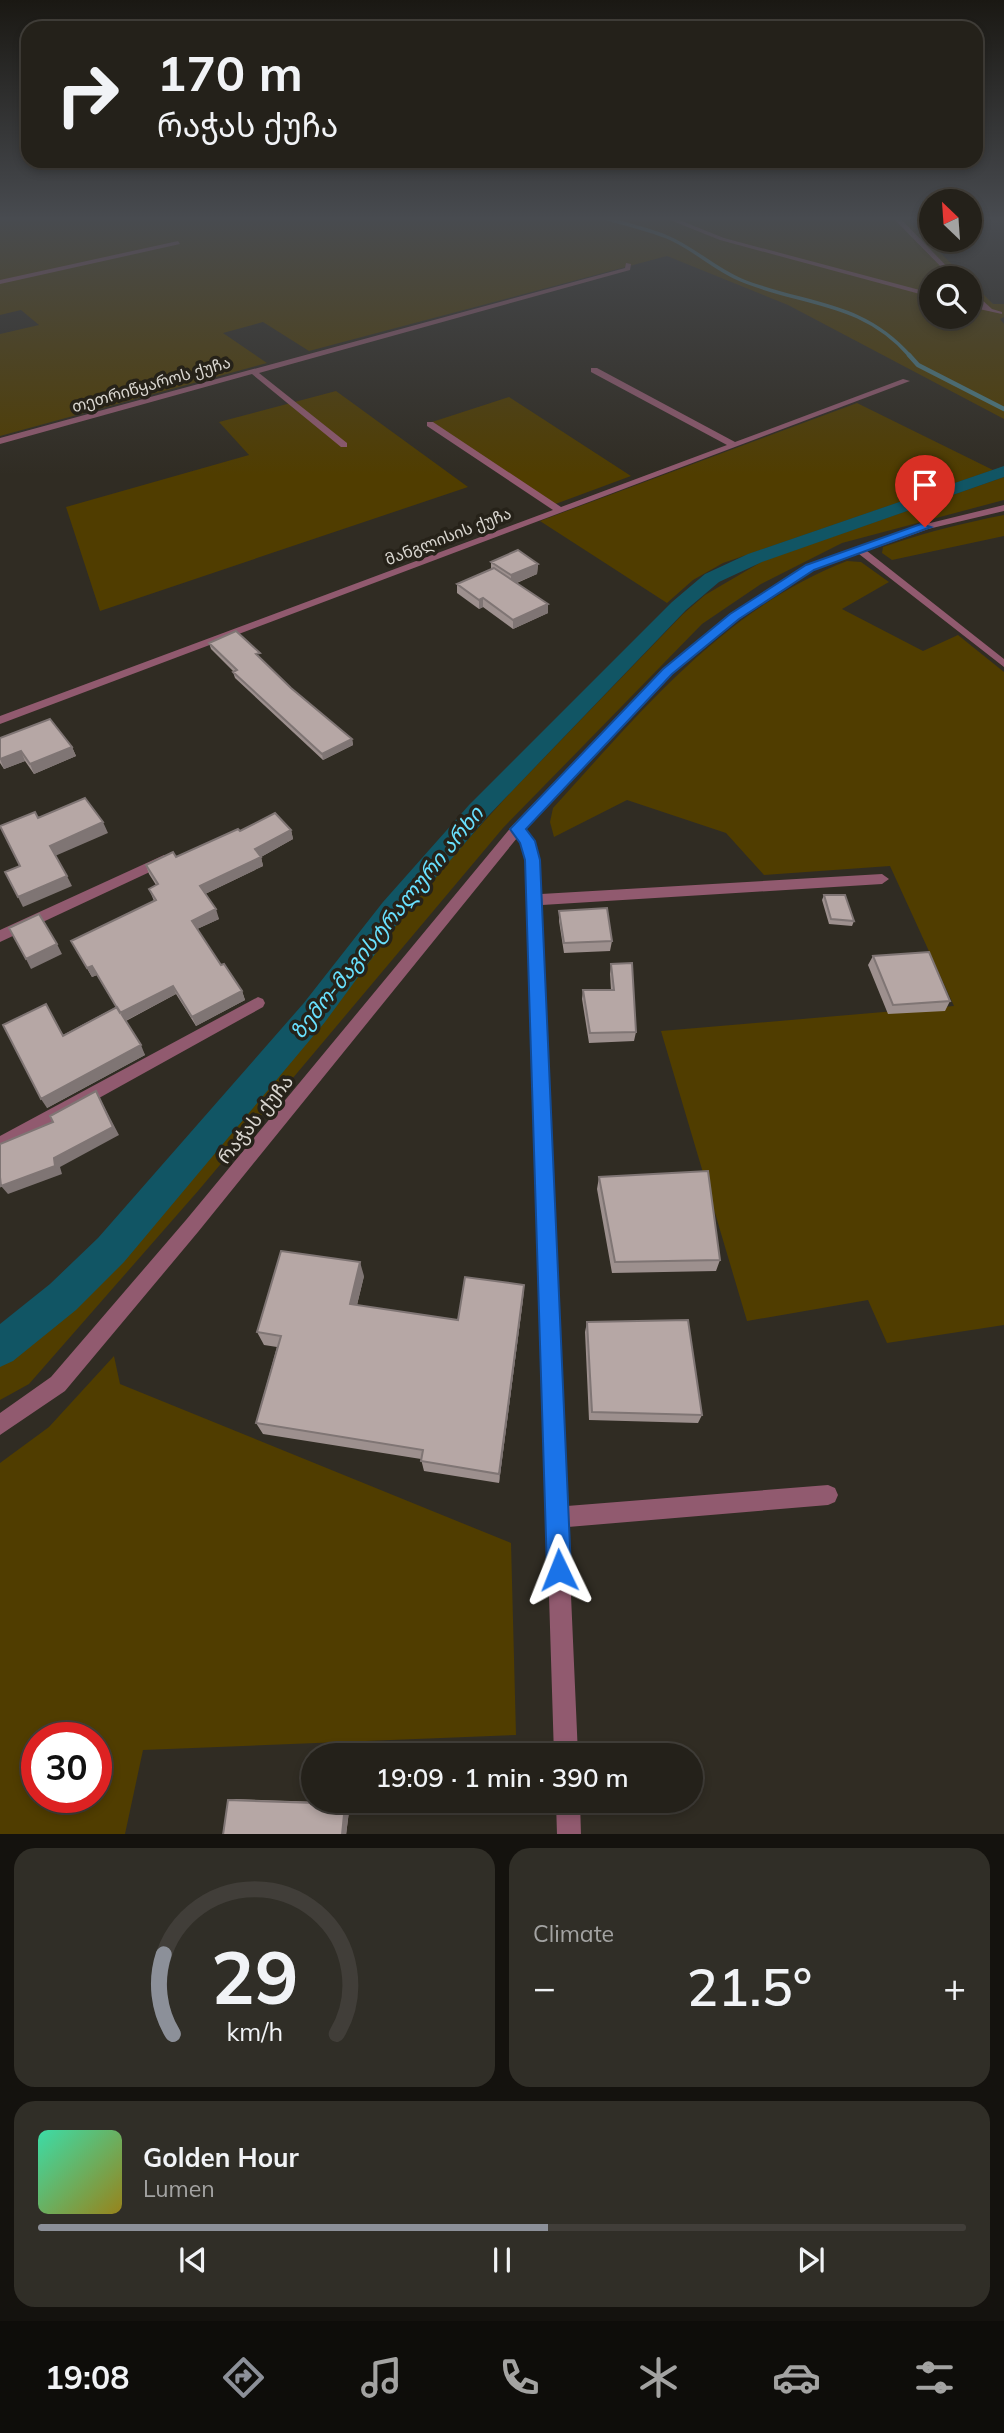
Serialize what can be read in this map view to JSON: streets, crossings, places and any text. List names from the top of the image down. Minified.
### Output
{"streets":{"street":["თეთრიწყაროს ქუჩა","მანგლისის ქუჩა","რაჭას ქუჩა"]},"water":["ზემო-მაგისტრალური არხი"],"north":"top left","page":{"turn":["170 m","რაჭას ქუჩა"],"limit":"30","trip":"19:09 · 1 min · 390 m","tile":"Climate","heat":["−","21.5°","+"],"song":["Golden Hour","Lumen"],"tabs":"19:08","gauge":["29","km/h"]}}
